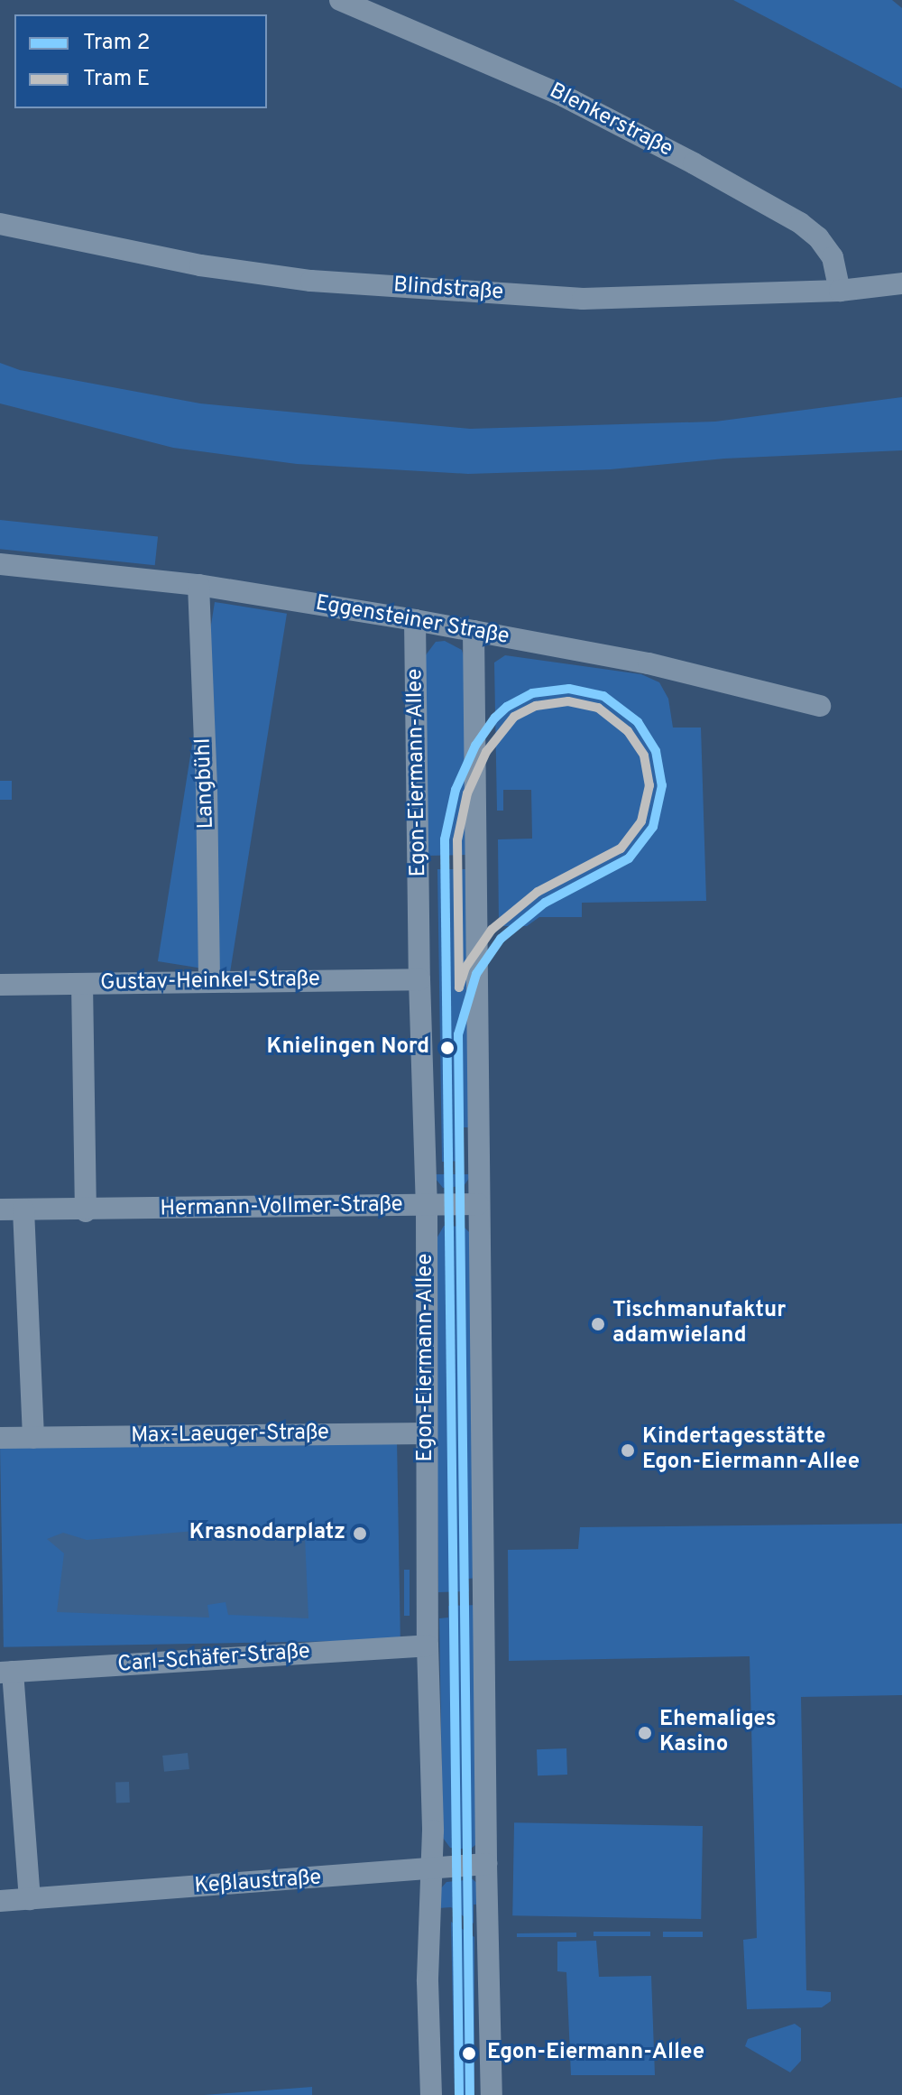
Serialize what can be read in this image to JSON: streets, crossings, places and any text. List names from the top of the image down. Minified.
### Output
{"streets":{"street":["Blenkerstraße","Blindstraße","Eggensteiner Straße","Egon-Eiermann-Allee","Langbühl","Gustav-Heinkel-Straße","Hermann-Vollmer-Straße","Max-Laeuger-Straße","Carl-Schäfer-Straße","Keßlaustraße"]},"crossings":[["Blenkerstraße","Blindstraße"],["Eggensteiner Straße","Egon-Eiermann-Allee"],["Eggensteiner Straße","Langbühl"],["Egon-Eiermann-Allee","Gustav-Heinkel-Straße"],["Egon-Eiermann-Allee","Hermann-Vollmer-Straße"],["Egon-Eiermann-Allee","Max-Laeuger-Straße"],["Egon-Eiermann-Allee","Carl-Schäfer-Straße"],["Egon-Eiermann-Allee","Keßlaustraße"],["Langbühl","Gustav-Heinkel-Straße"]],"places":["Knielingen Nord","Tischmanufaktur adamwieland","Kindertagesstätte Egon-Eiermann-Allee","Krasnodarplatz","Ehemaliges Kasino","Egon-Eiermann-Allee"],"lines":["tram line 2","tram line E"],"legend":["Tram 2","Tram E"]}
